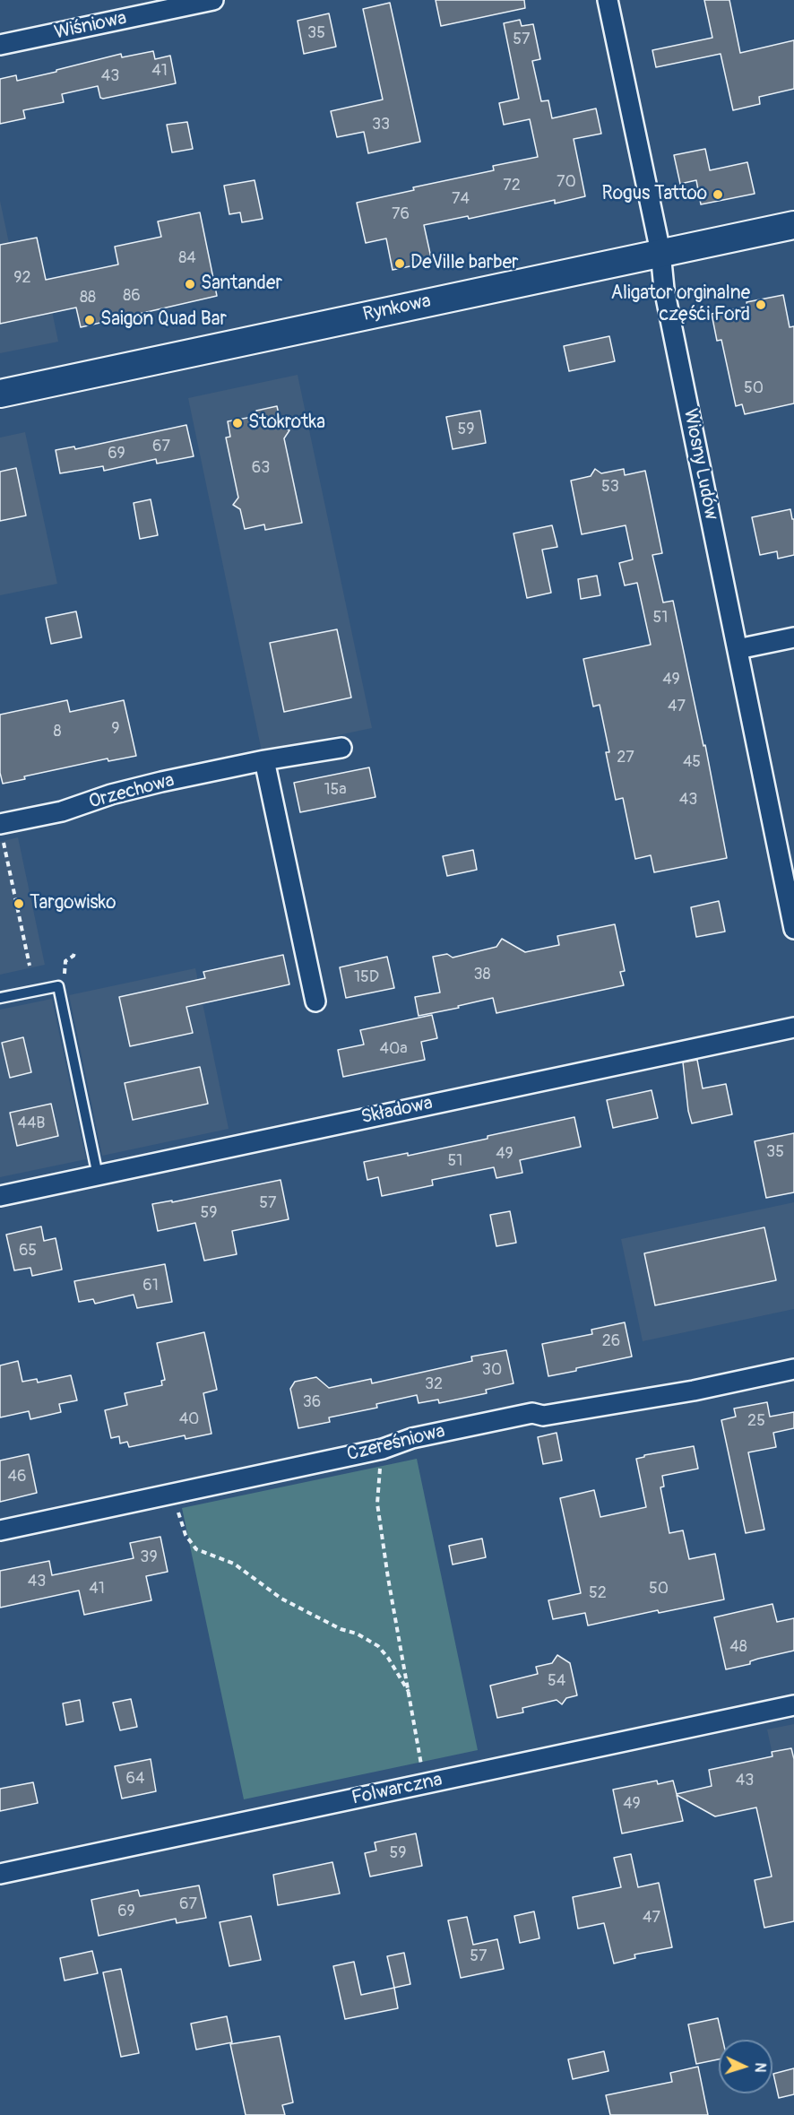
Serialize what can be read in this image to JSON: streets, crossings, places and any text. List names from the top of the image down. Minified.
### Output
{"streets":{"street":["Wiśniowa","Rynkowa","Wiosny Ludów","Orzechowa","Składowa","Czereśniowa","Folwarczna"]},"crossings":[["Rynkowa","Wiosny Ludów"]],"places":["Rogus Tattoo","DeVille barber","Santander","Aligator orginalne częśći Ford","Saigon Quad Bar","Stokrotka","Targowisko"],"house_numbers":["35","57","41","43","33","70","72","74","76","84","92","86","88","50","59","67","69","63","53","51","49","47","9","8","27","45","15a","43","38","15D","40a","44B","35","49","51","57","59","65","61","26","30","32","36","40","25","46","39","43","41","50","52","48","54","64","43","49","59","67","69","47","57"],"north":"right"}
